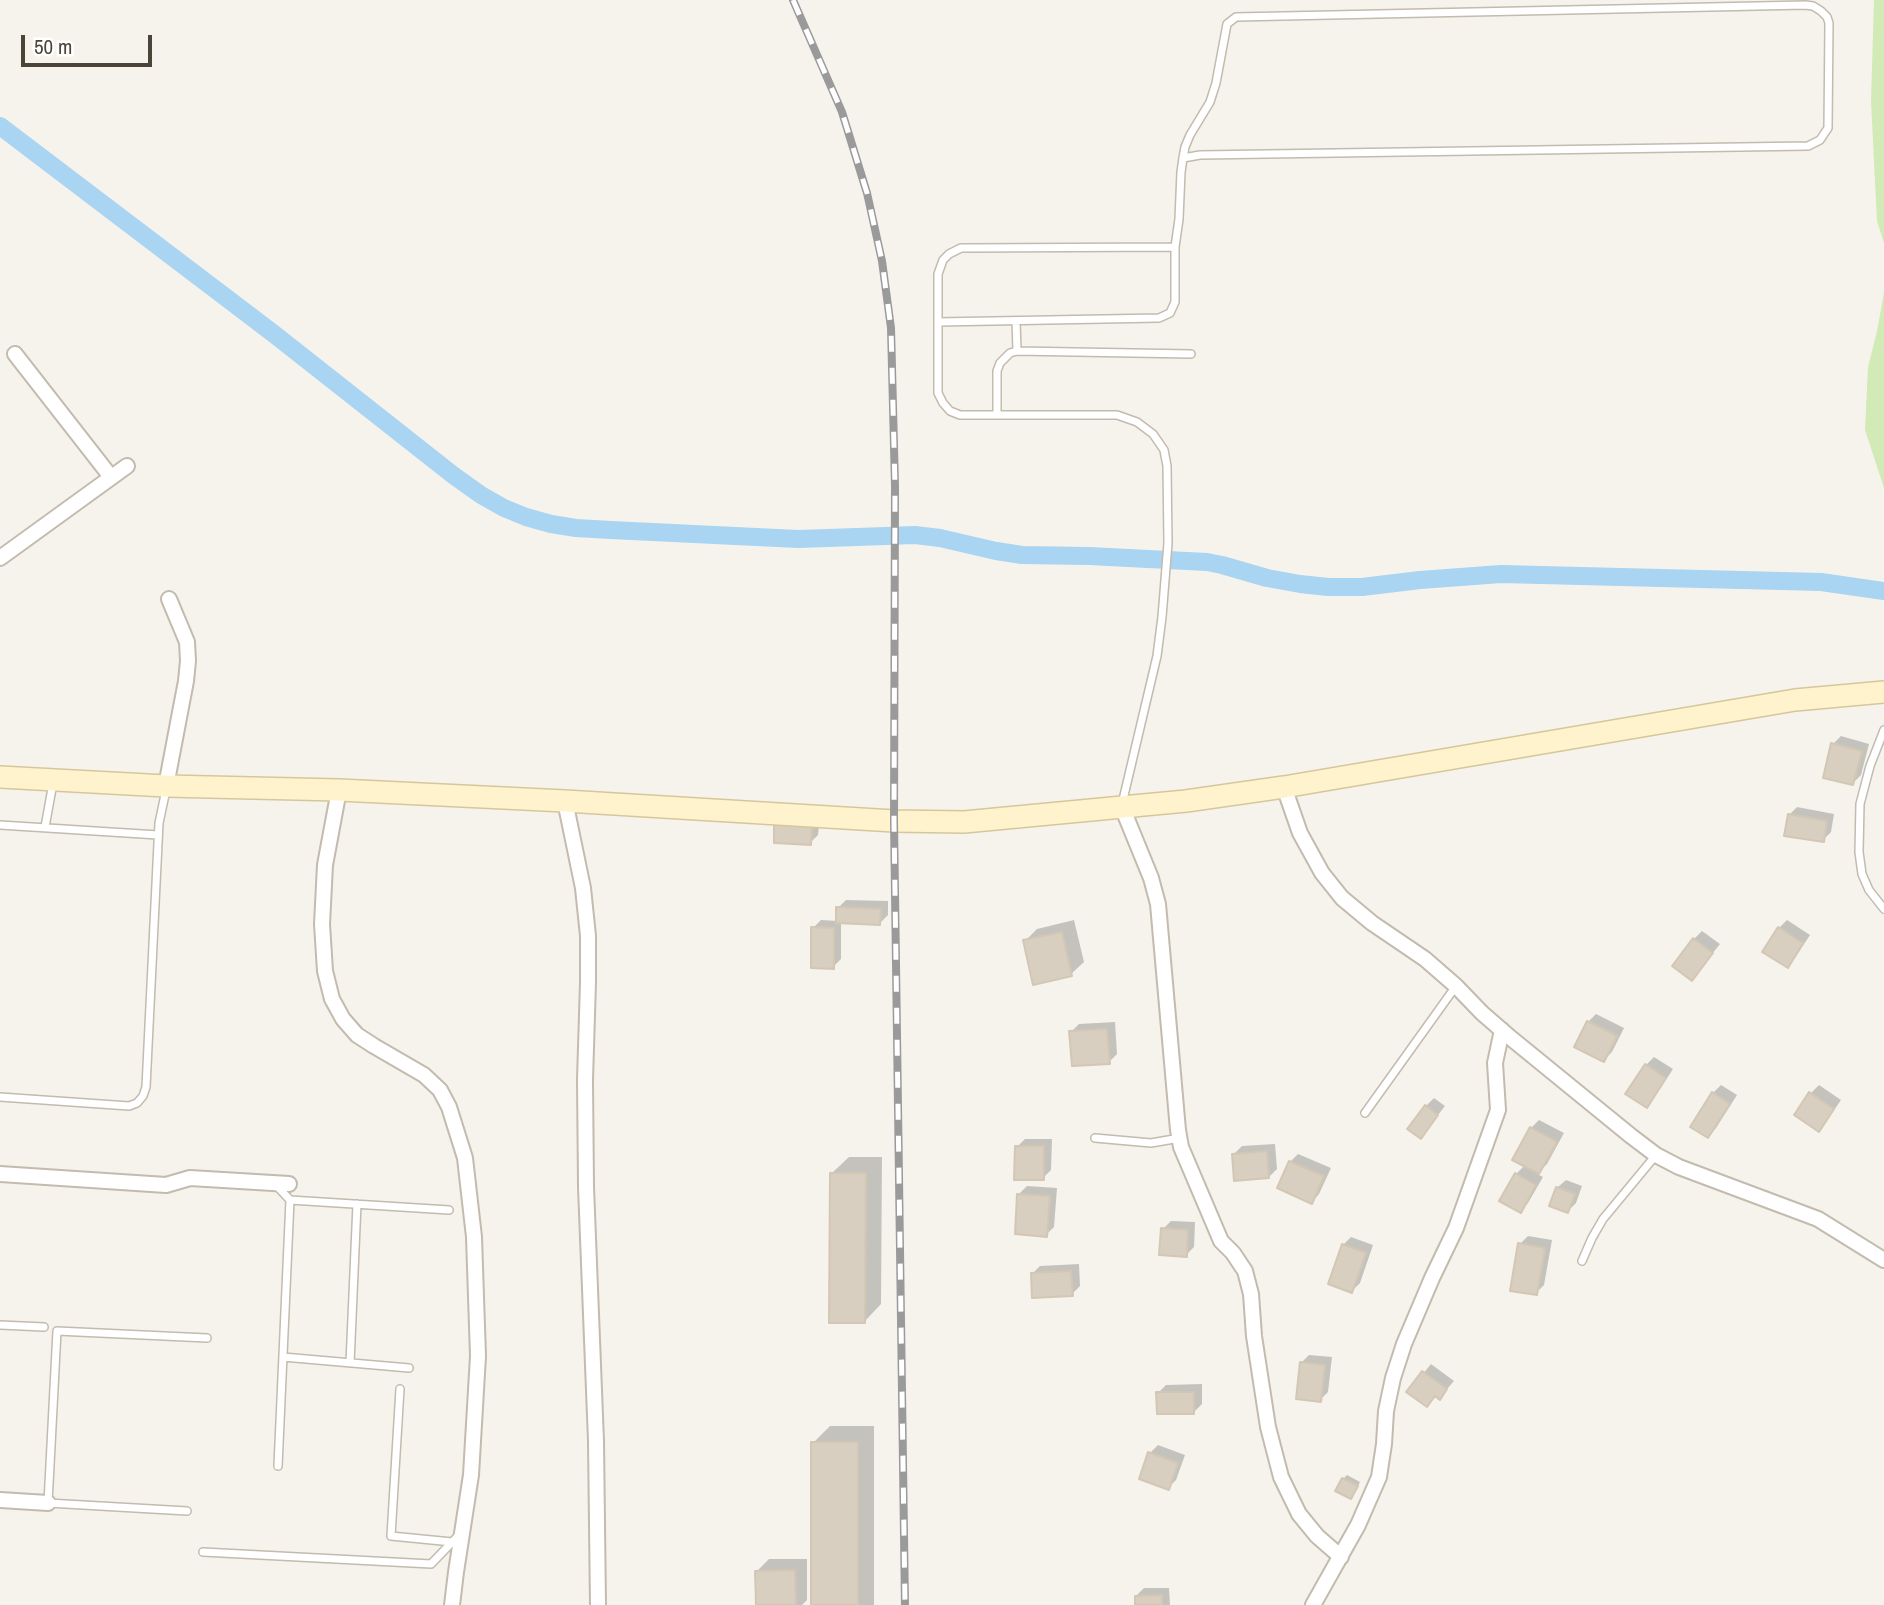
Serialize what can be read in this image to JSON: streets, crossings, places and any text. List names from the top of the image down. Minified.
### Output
{"scale_bar":"50 m"}
